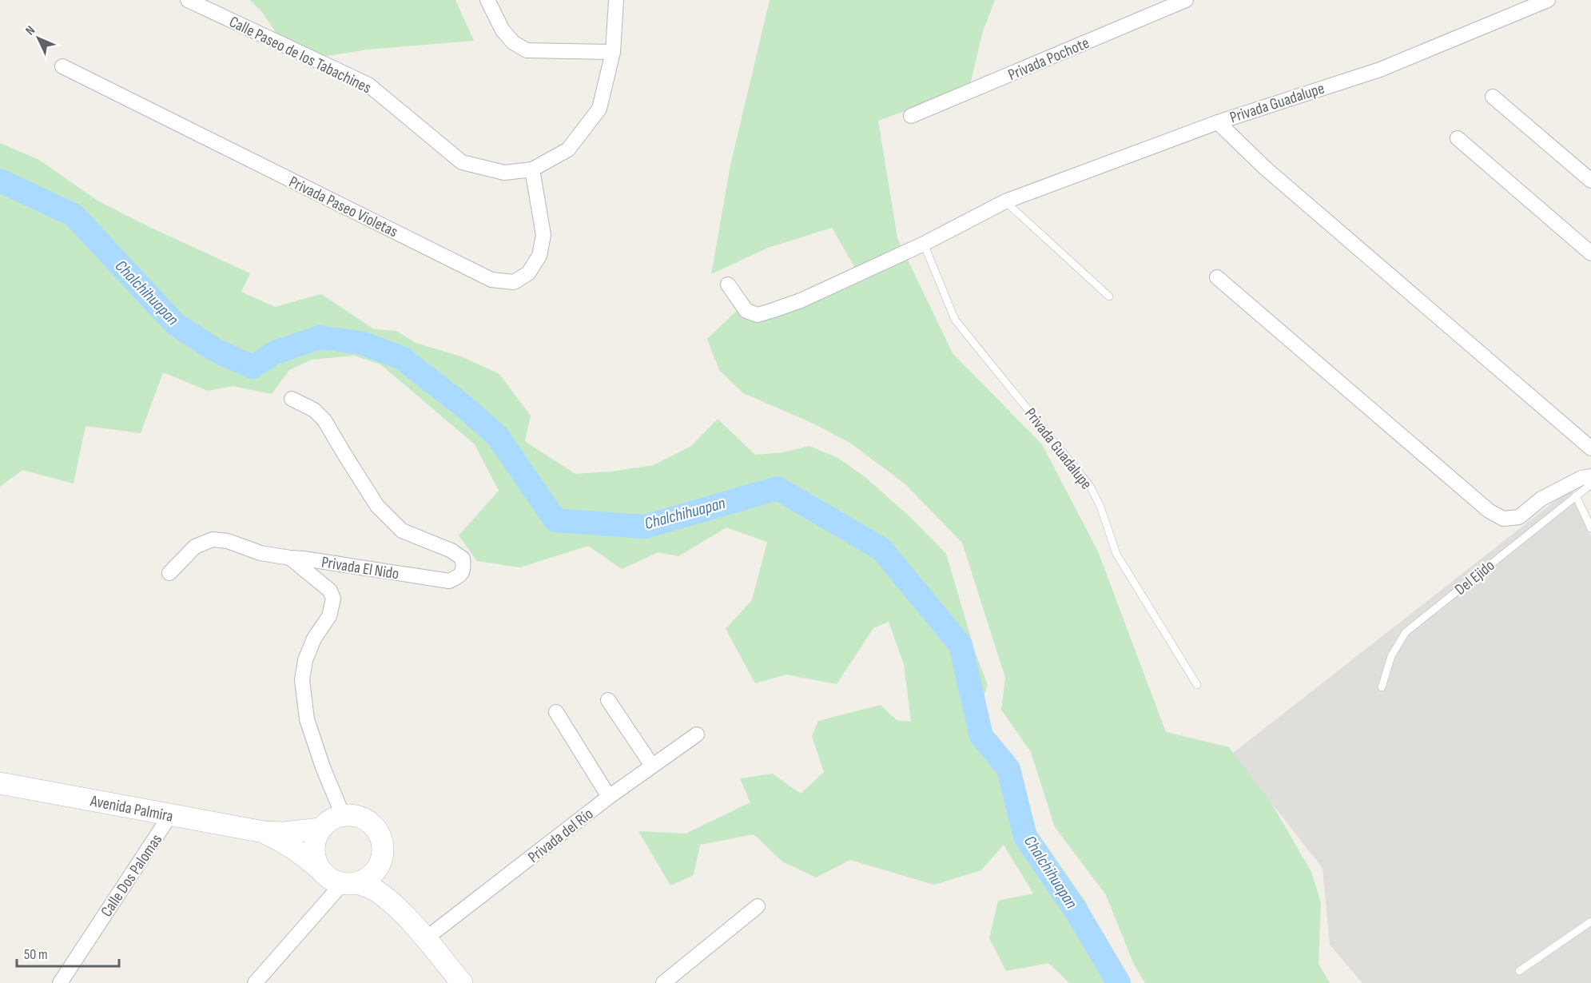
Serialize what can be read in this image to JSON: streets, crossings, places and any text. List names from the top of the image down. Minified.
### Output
{"streets":{"main road":["Avenida Palmira"],"street":["Calle Paseo de los Tabachines","Privada Pochote","Privada Guadalupe","Privada Paseo Violetas","Privada El Nido","Privada del Río","Calle Dos Palomas"],"lane":["Del Ejido"]},"crossings":[["Calle Paseo de los Tabachines","Privada Paseo Violetas"],["Privada El Nido","Avenida Palmira"],["Avenida Palmira","Calle Dos Palomas"]],"water":["Chalchihuapan"],"scale_bar":"50 m","north":"top left"}
